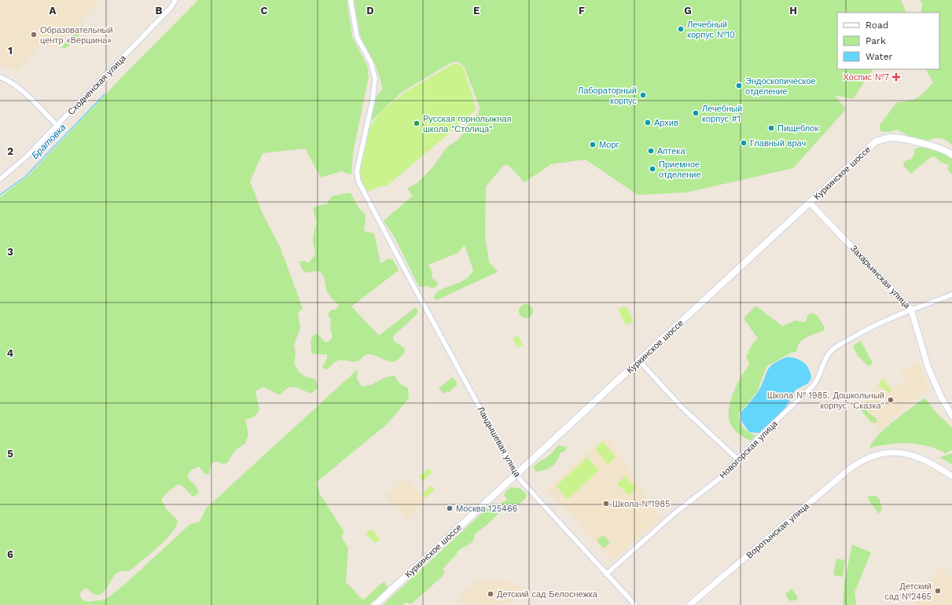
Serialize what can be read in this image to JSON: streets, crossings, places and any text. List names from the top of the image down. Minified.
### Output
{"streets":{"main road":["Куркинское шоссе"],"street":["Сходненская улица","Захарьинская улица","Ландышевая улица","Новогорская улица","Воротынская улица"]},"crossings":[["Куркинское шоссе","Захарьинская улица"],["Куркинское шоссе","Ландышевая улица"],["Захарьинская улица","Новогорская улица"],["Ландышевая улица","Новогорская улица"]],"water":["Братовка"],"places":{"other":["Лечебный корпус №10","Образовательный центр «Вершина»","Эндоскопическое отделение","Лабораторный корпус","Лечебный корпус #1","Архив","Русская горнолыжная школа \"Столица\"","Пищеблок","Главный врач","Морг","Аптека","Приемное отделение","Школа № 1985. Дошкольный корпус \"Сказка\"","Школа №1985","Москва 125466","Детский сад №2465","Детский сад Белоснежка"],"health":["Хоспис №7"]},"legend":["Road","Park","Water"],"grid":{"columns":["A","B","C","D","E","F","G","H"],"rows":["1","2","3","4","5","6"]}}
